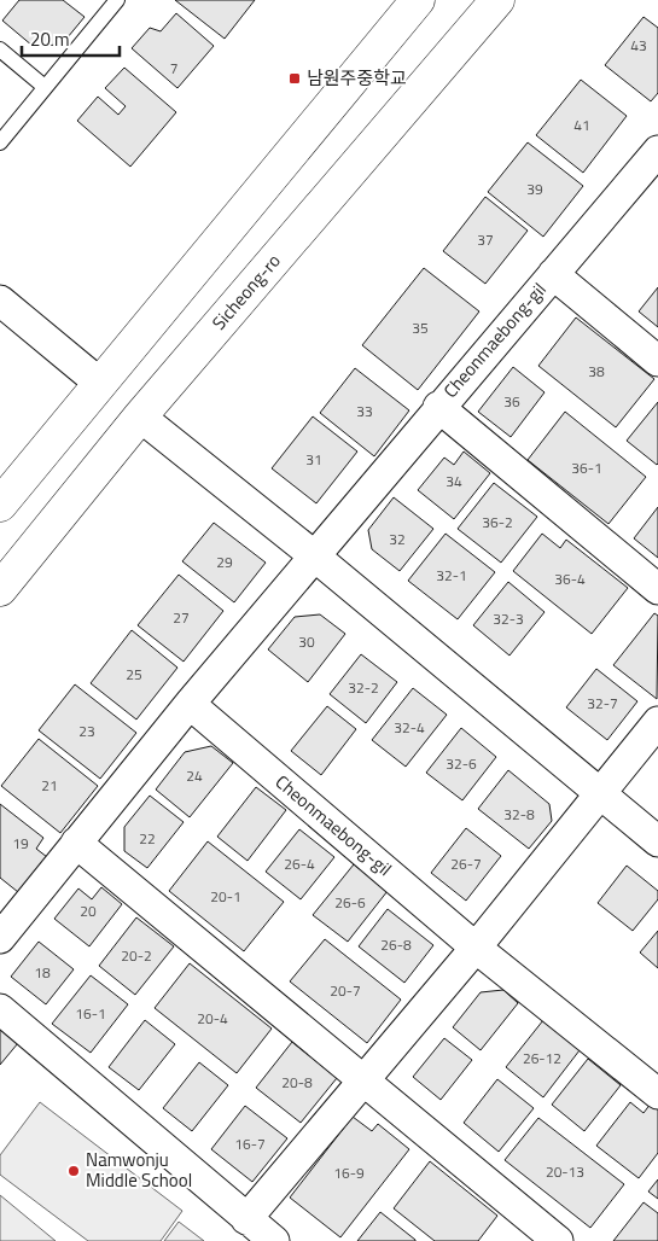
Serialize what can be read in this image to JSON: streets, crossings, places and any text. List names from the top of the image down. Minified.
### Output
{"streets":{"street":["Sicheong-ro","Cheonmaebong-gil"]},"places":{"transit":["남원주중학교"],"other":["Namwonju Middle School"]},"house_numbers":["43","7","41","39","37","35","38","36","33","31","36-1","34","36-2","32","29","32-1","36-4","27","32-3","30","25","32-2","32-7","32-4","23","32-6","24","21","32-8","22","19","26-4","26-7","20-1","26-6","20","26-8","20-2","18","20-7","16-1","20-4","26-12","20-8","16-7","20-13","16-9"],"scale_bar":"20 m"}
